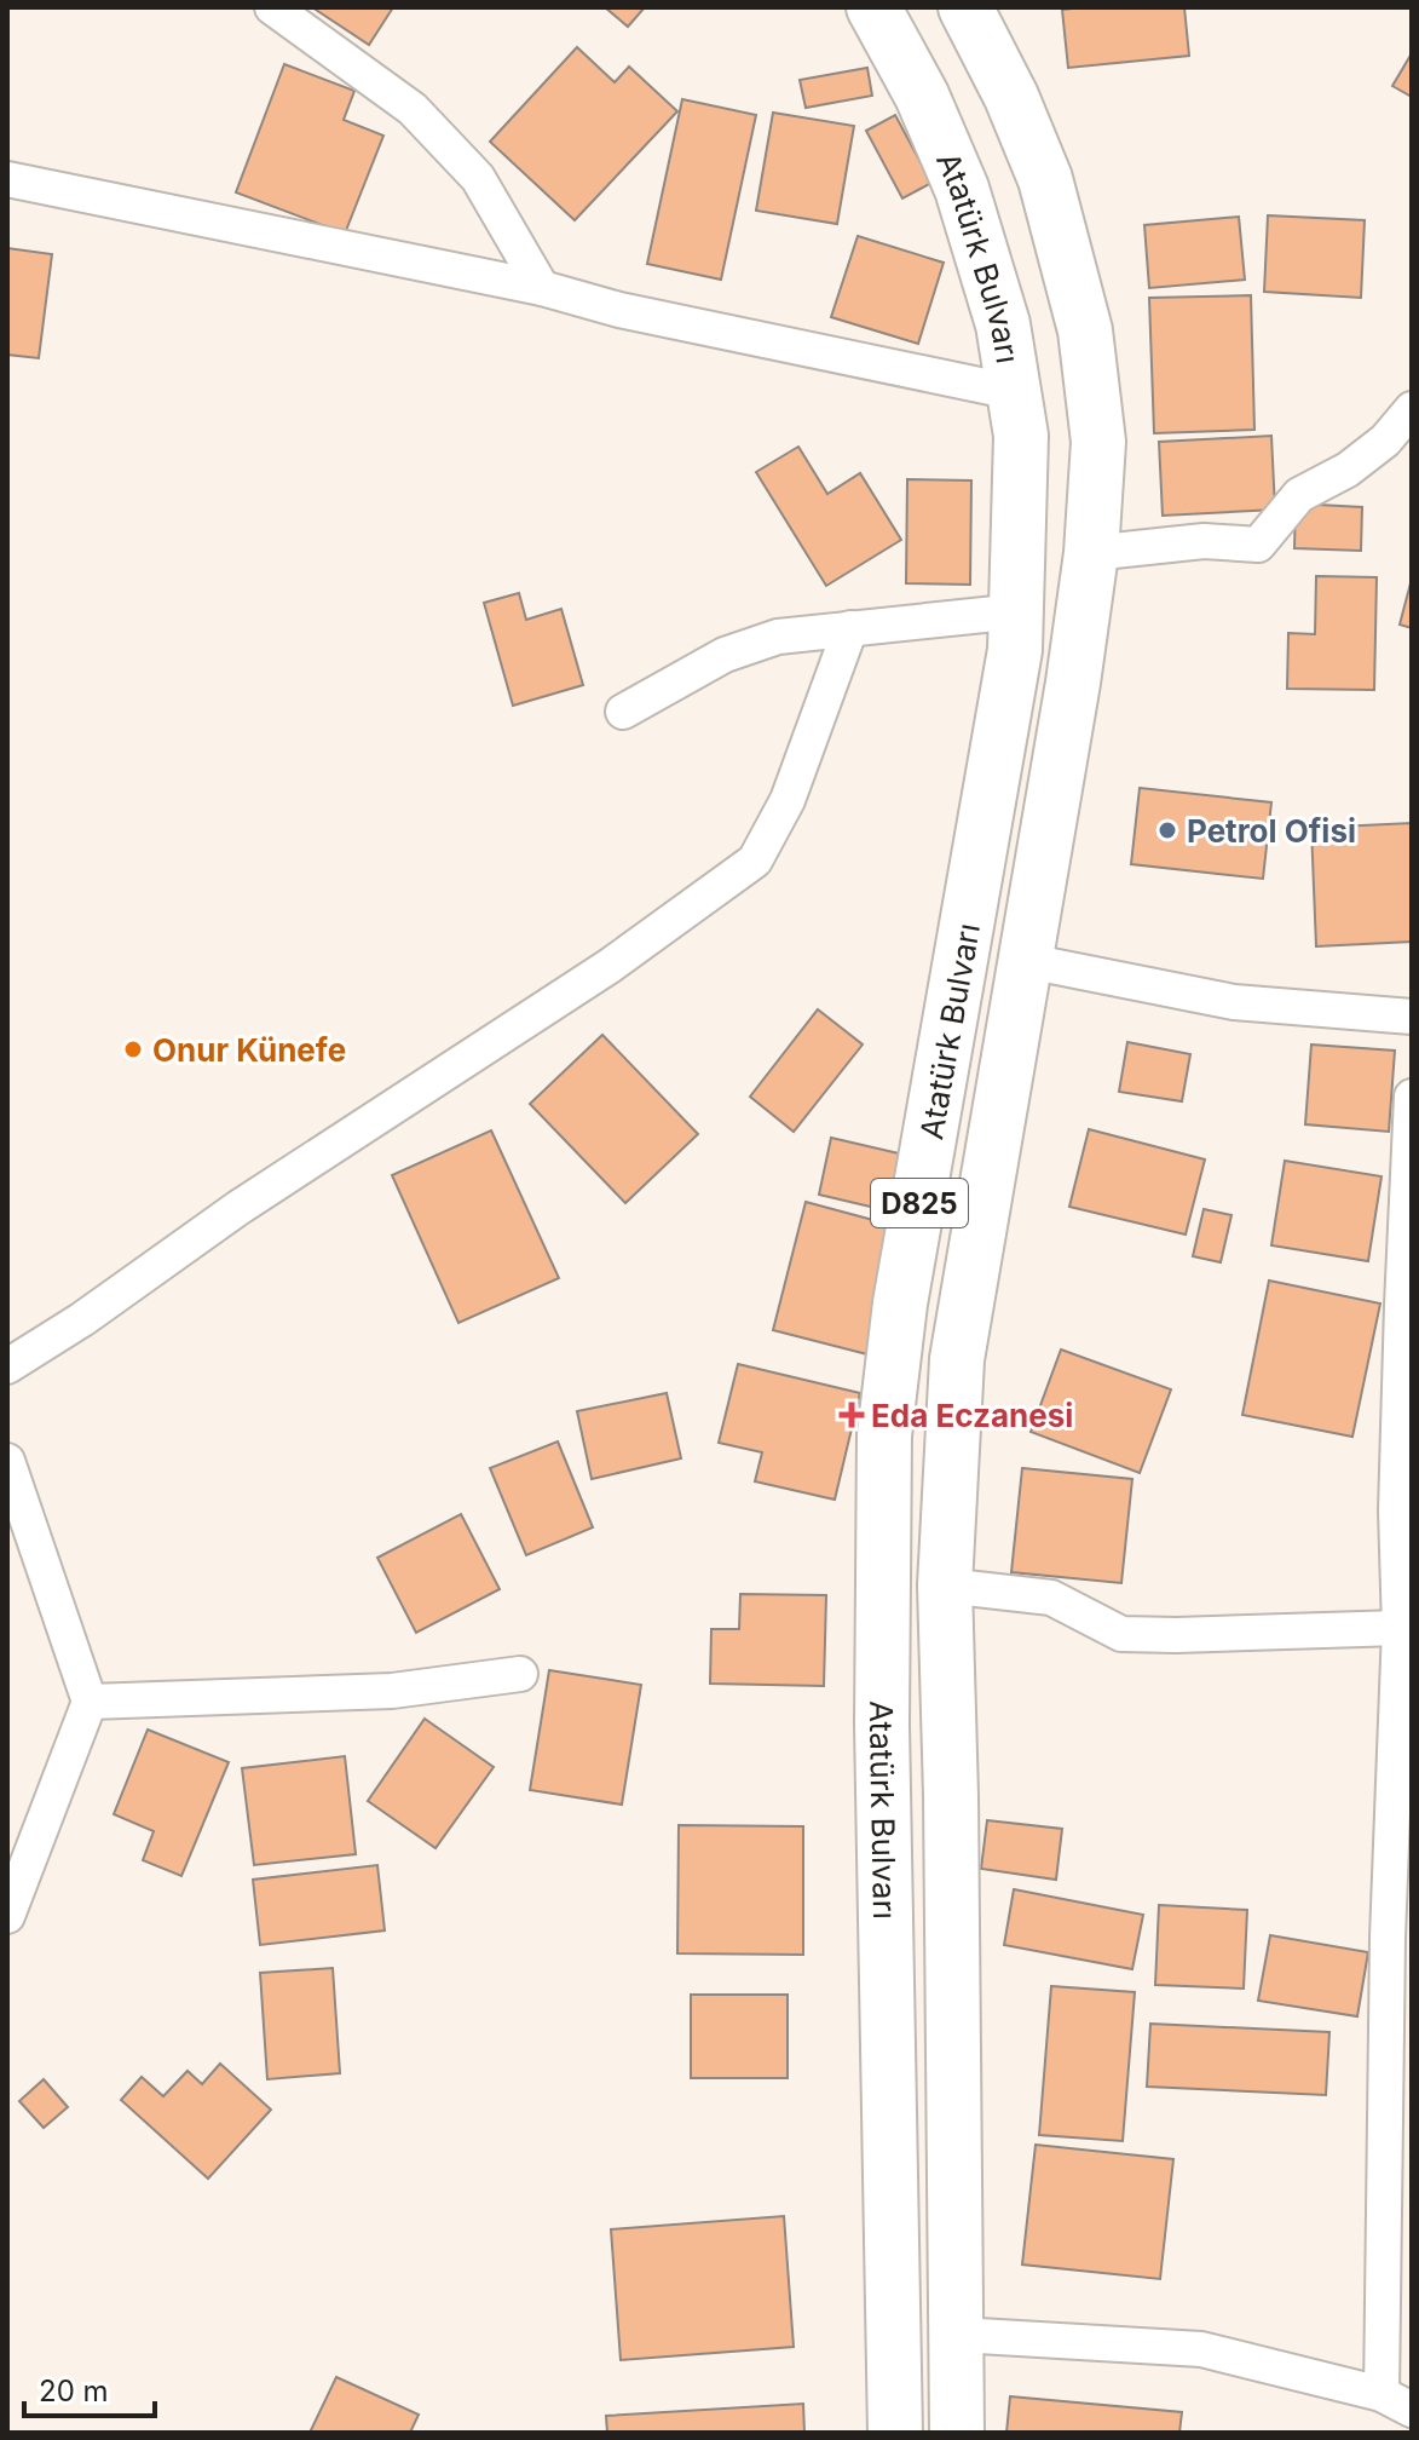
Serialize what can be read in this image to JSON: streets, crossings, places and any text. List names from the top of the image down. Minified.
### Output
{"streets":{"highway":["Atatürk Bulvarı","D825"]},"places":{"other":["Petrol Ofisi","Onur Künefe"],"health":["Eda Eczanesi"]},"scale_bar":"20 m"}
